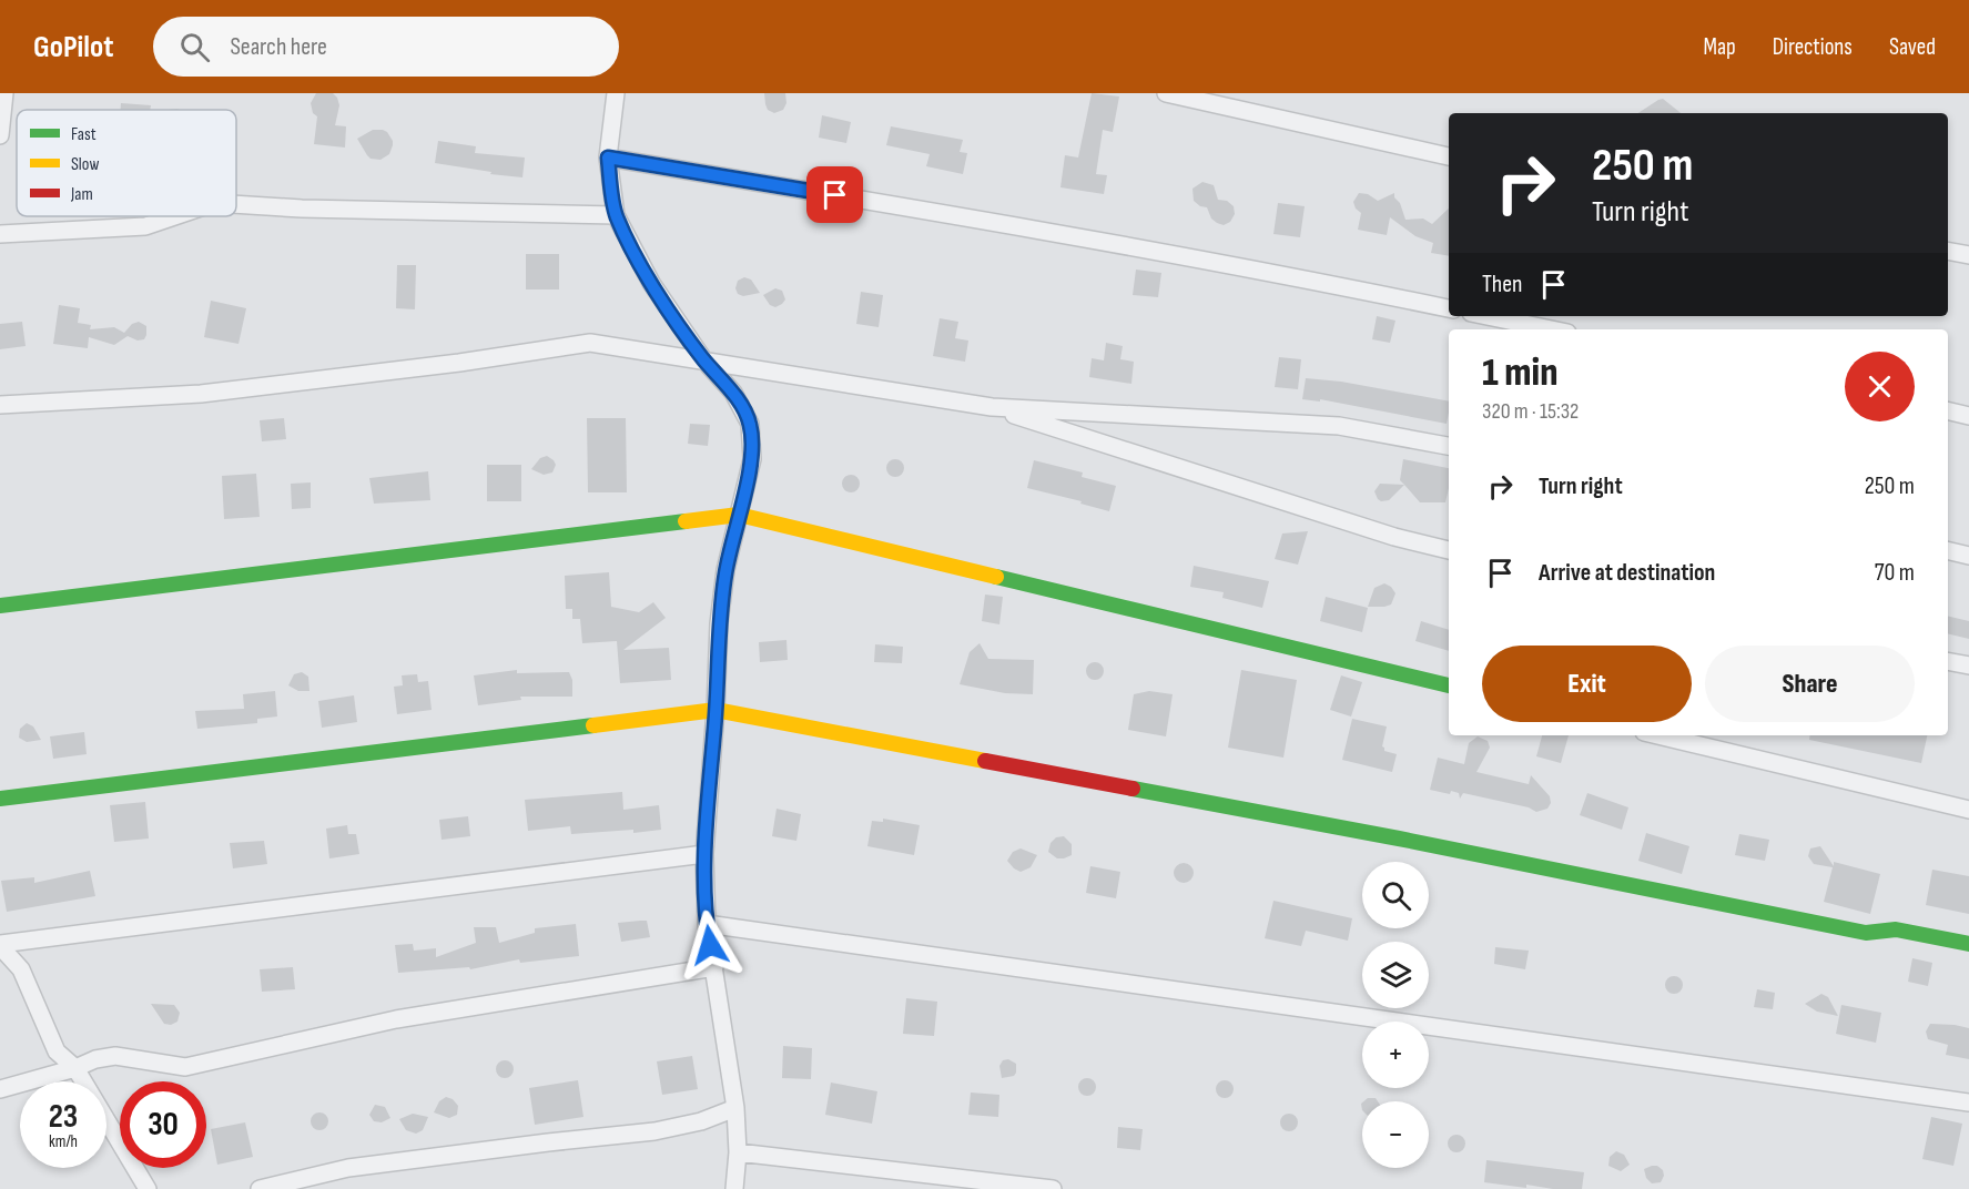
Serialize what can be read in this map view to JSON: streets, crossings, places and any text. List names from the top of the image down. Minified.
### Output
{"legend":["Fast","Slow","Jam"],"page":{"header":"GoPilot","search":"Search here","nav":["Map","Directions","Saved"],"turn":["250 m","Turn right"],"then":"Then","heading":["1 min","320 m · 15:32"],"list":[{"name":"Turn right","value":"250 m"},{"name":"Arrive at destination","value":"70 m"}],"buttons":["Exit","Share"],"map_buttons":["+","−"],"speed":"23 km/h","limit":"30"}}
